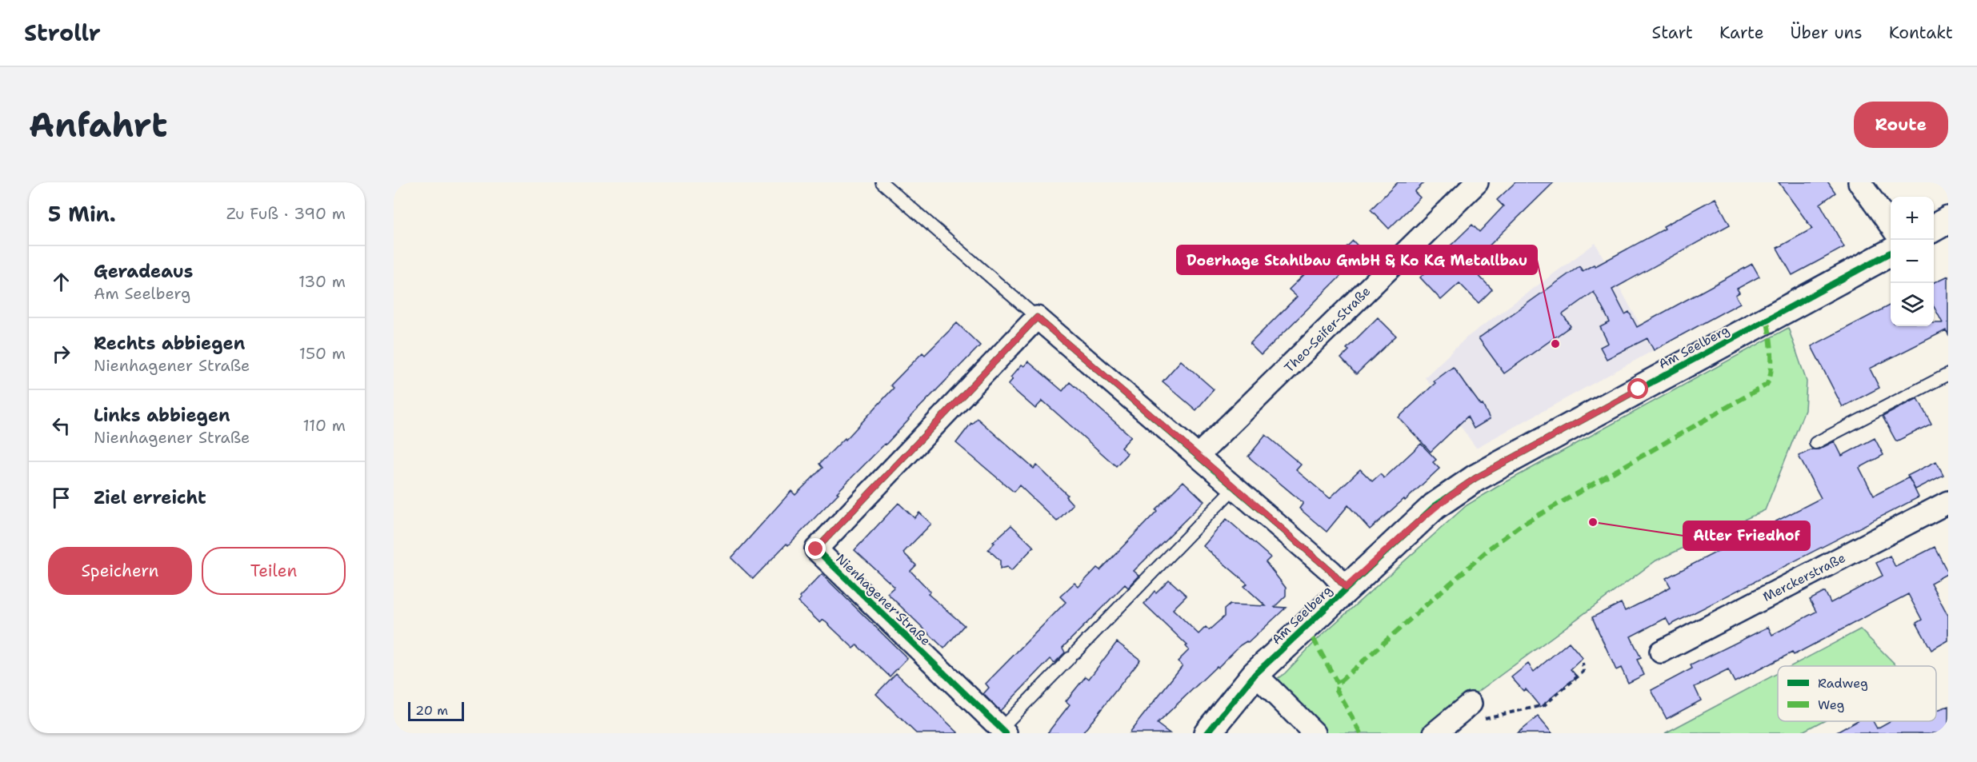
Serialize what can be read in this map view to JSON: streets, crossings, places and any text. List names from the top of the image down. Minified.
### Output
{"streets":{"street":["Theo-Seifer-Straße","Am Seelberg","Merckerstraße","Nienhagener Straße"]},"places":["Doerhage Stahlbau GmbH & Ko KG Metallbau","Alter Friedhof"],"legend":["Radweg","Weg"],"scale_bar":"20 m","page":{"header":"Strollr","nav":["Start","Karte","Über uns","Kontakt"],"buttons":["Route",["Speichern","Teilen"]],"title":"Anfahrt","heading":["5 Min.","Zu Fuß · 390 m"],"map_buttons":["+","−"],"list":[["Geradeaus","Am Seelberg","130 m"],["Rechts abbiegen","Nienhagener Straße","150 m"],["Links abbiegen","Nienhagener Straße","110 m"],"Ziel erreicht"],"scale":"20 m"}}
